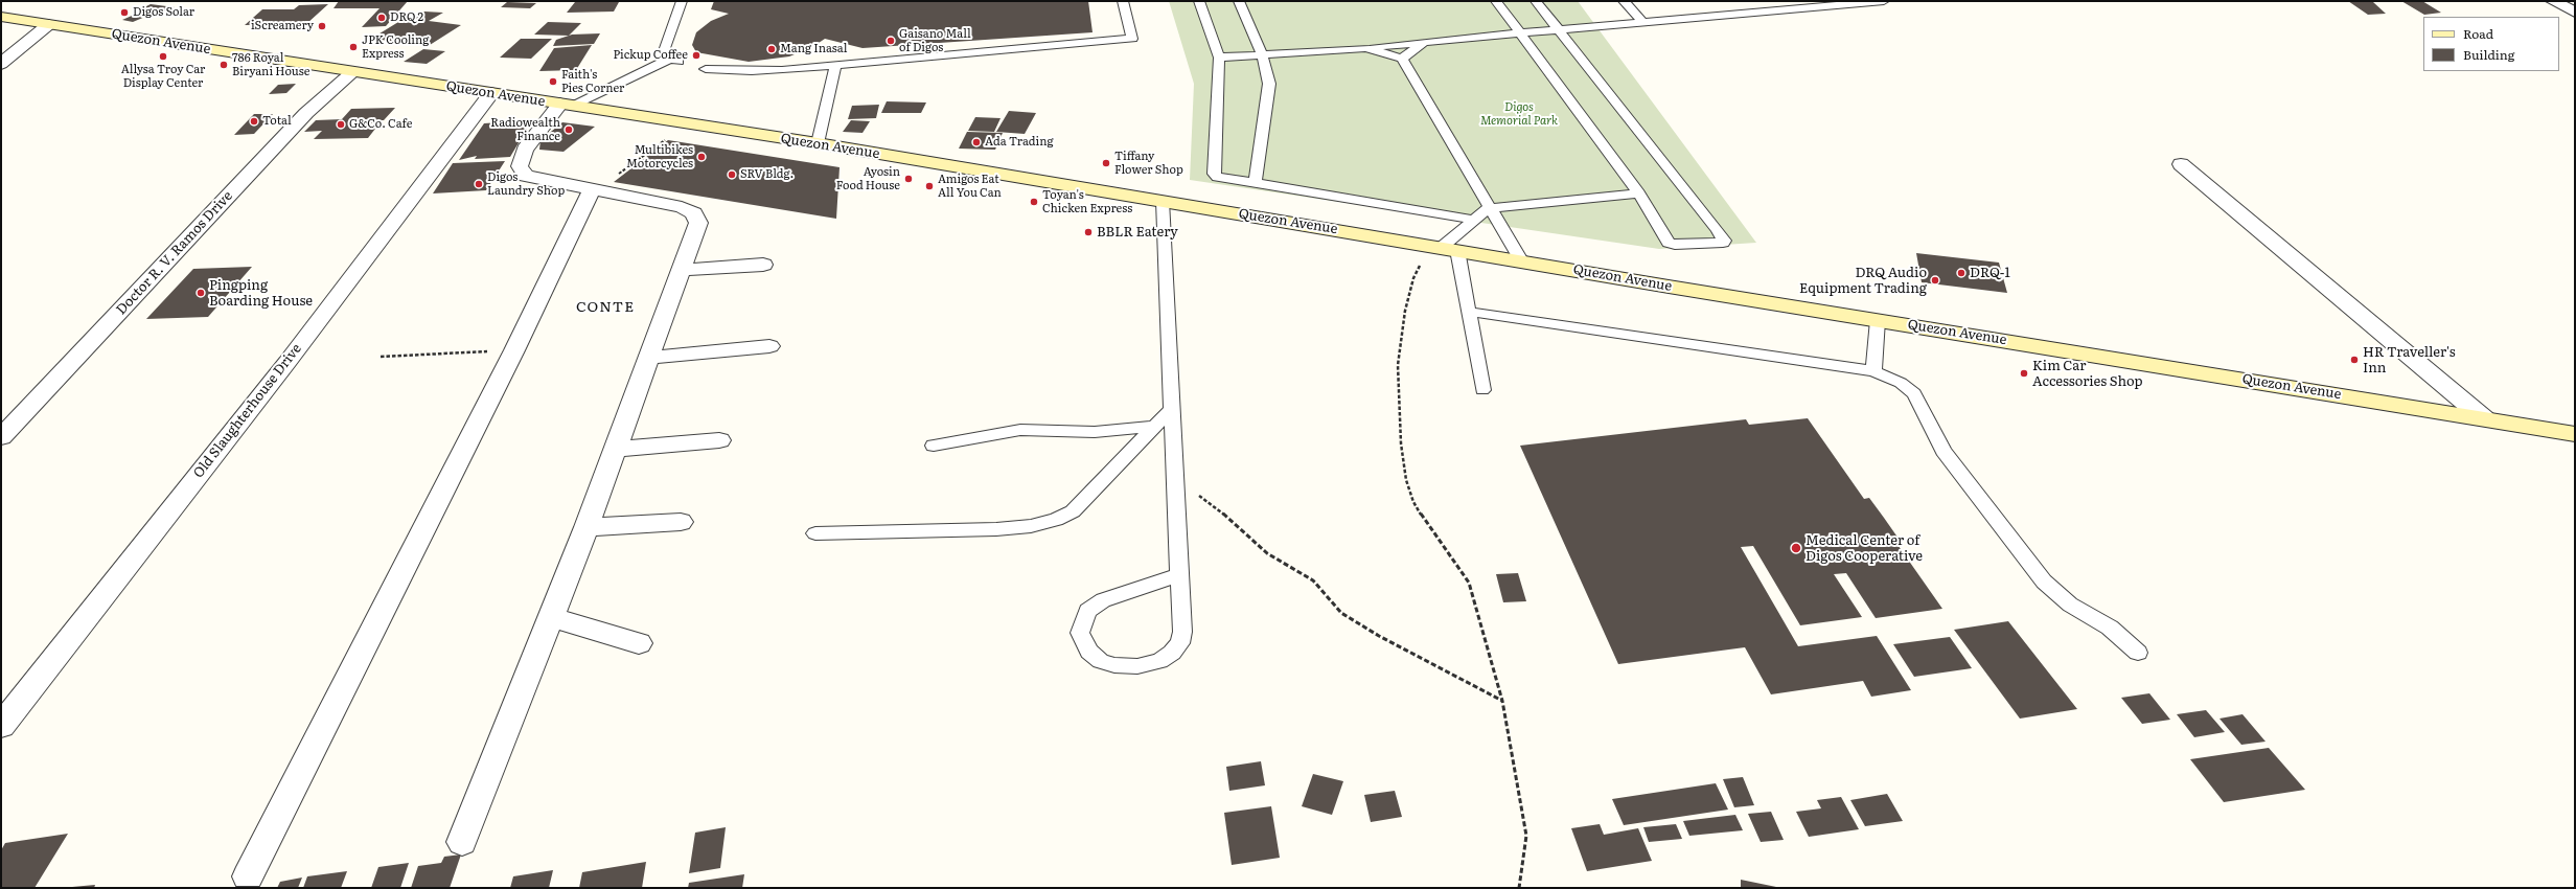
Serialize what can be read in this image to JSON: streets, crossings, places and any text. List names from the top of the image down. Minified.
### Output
{"streets":{"main road":["Quezon Avenue"],"street":["Doctor R. V. Ramos Drive","Old Slaughterhouse Drive"]},"crossings":[["Quezon Avenue","Doctor R. V. Ramos Drive"],["Quezon Avenue","Old Slaughterhouse Drive"]],"districts":["CONTE"],"parks":["Digos Memorial Park"],"places":["Digos Solar","DRQ 2","iScreamery","Gaisano Mall of Digos","JPK Cooling Express","Mang Inasal","Pickup Coffee","Allysa Troy Car Display Center","786 Royal Biryani House","Faith's Pies Corner","Total","G&Co. Cafe","Radiowealth Finance","Ada Trading","Multibikes Motorcycles","Tiffany Flower Shop","SRV Bldg.","Ayosin Food House","Digos Laundry Shop","Amigos Eat All You Can","Toyan's Chicken Express","BBLR Eatery","DRQ-1","DRQ Audio Equipment Trading","Pingping Boarding House","HR Traveller's Inn","Kim Car Accessories Shop","Medical Center of Digos Cooperative"],"legend":["Road","Building"]}
